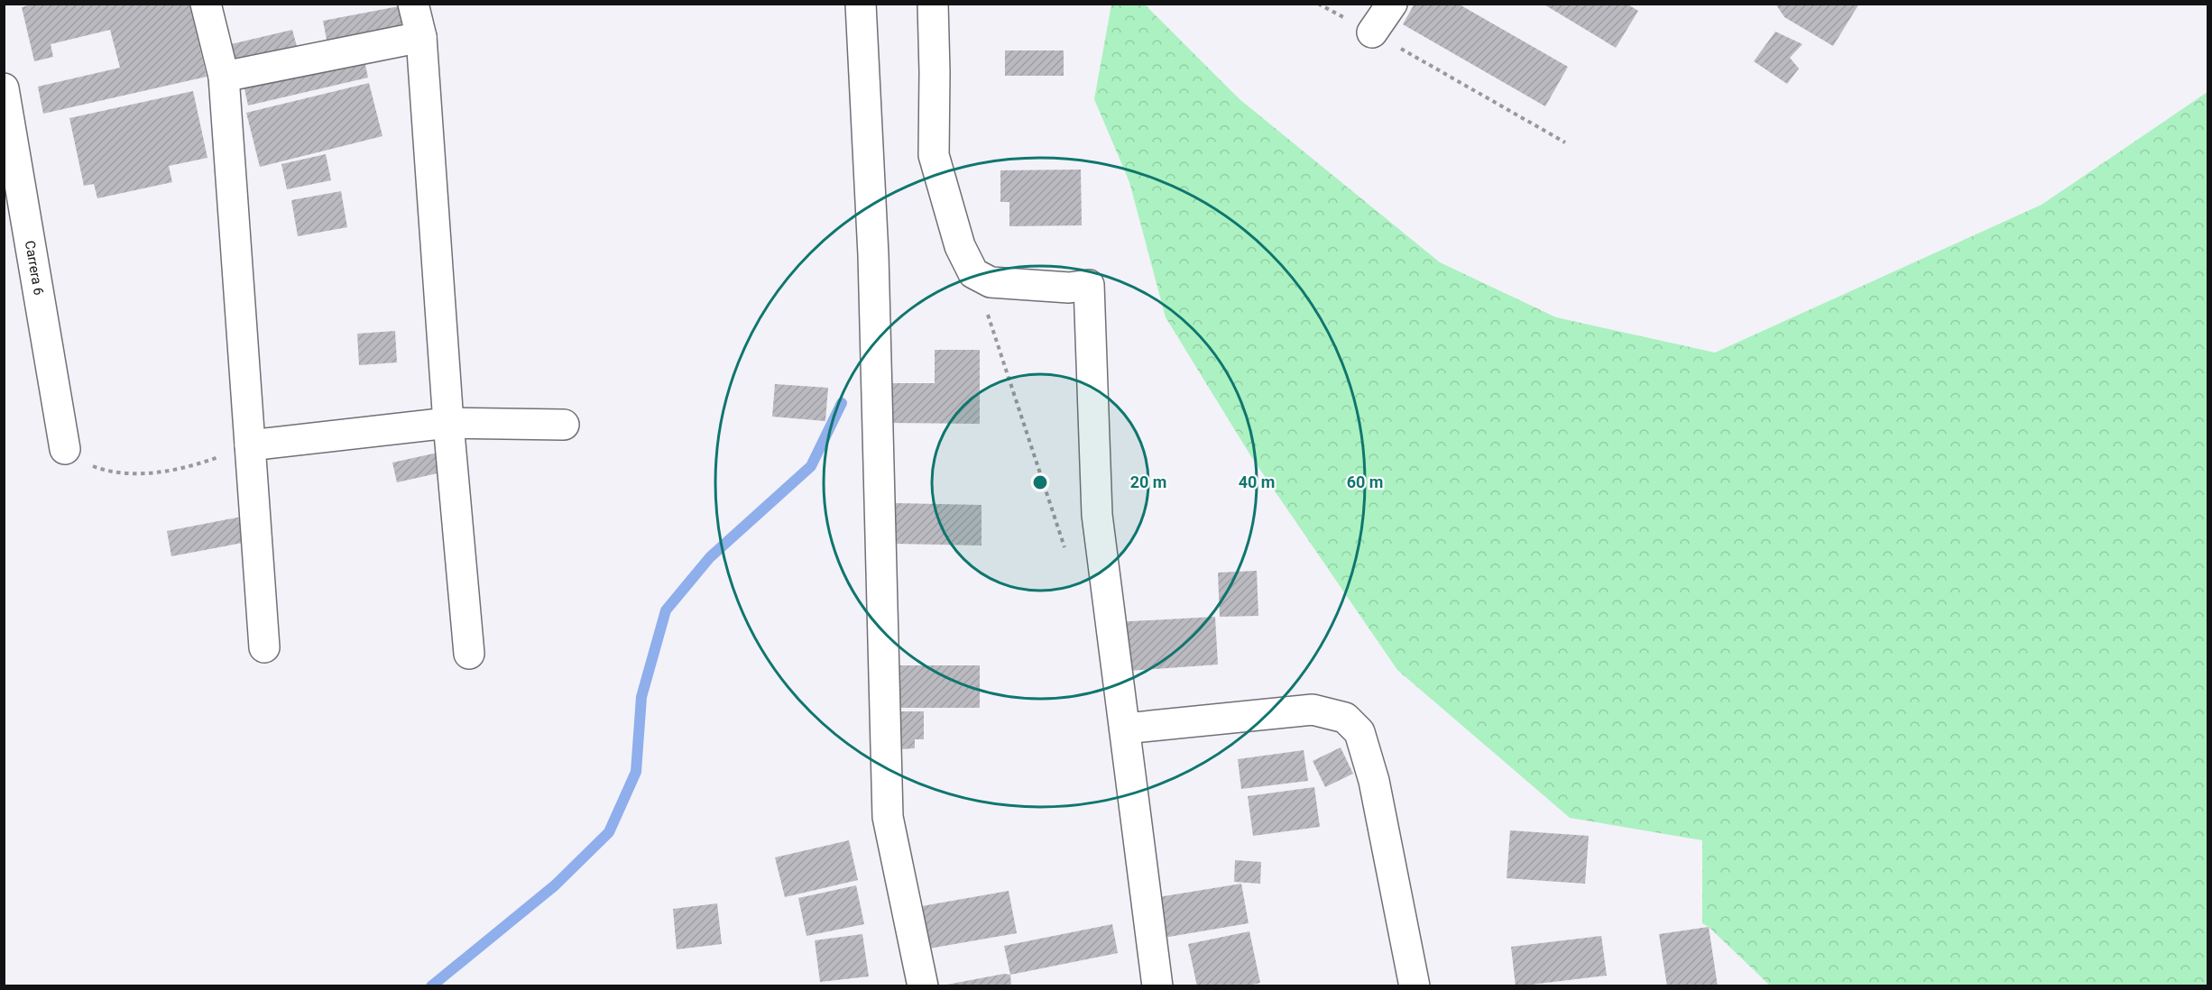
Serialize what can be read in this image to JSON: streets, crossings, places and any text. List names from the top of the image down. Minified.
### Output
{"streets":{"street":["Carrera 6"]},"rings":["20 m","40 m","60 m"]}
